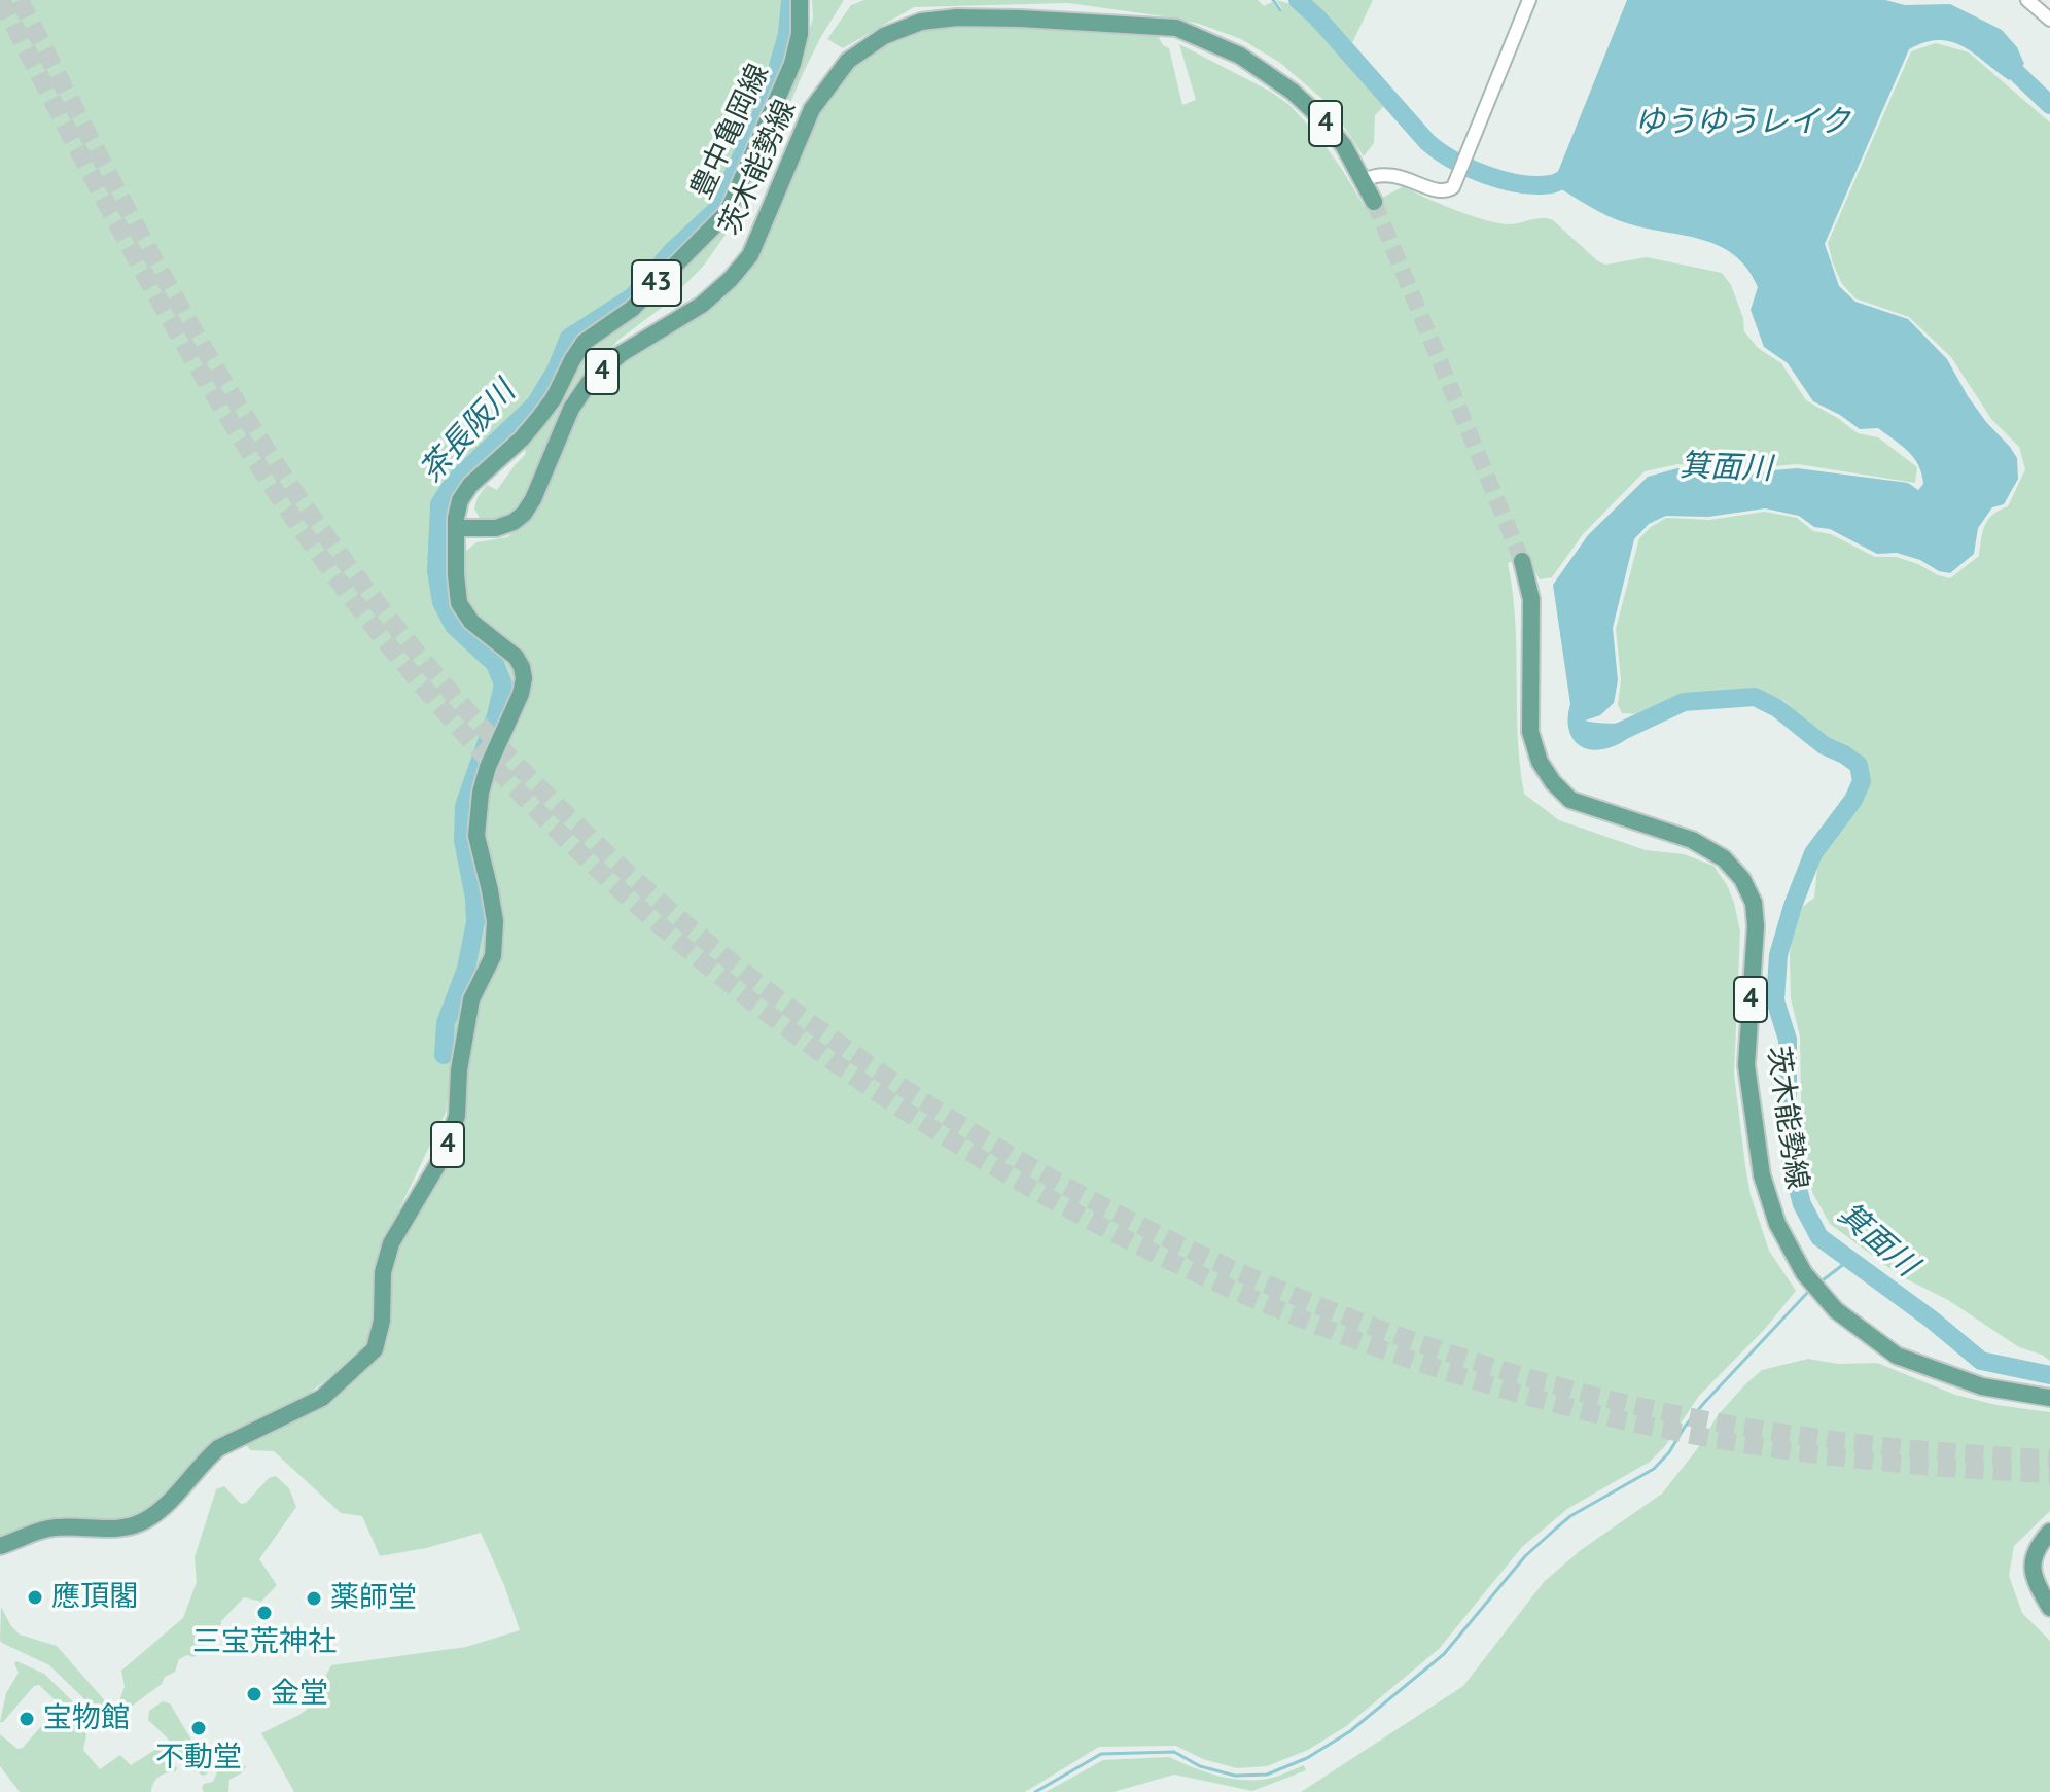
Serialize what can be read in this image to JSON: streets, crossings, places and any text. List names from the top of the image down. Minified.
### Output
{"streets":{"main road":["4","豊中亀岡線","茨木能勢線","43"]},"crossings":[["4","豊中亀岡線"],["4","茨木能勢線"],["豊中亀岡線","茨木能勢線"]],"water":["ゆうゆうレイク","茶長阪川","箕面川"],"places":["應頂閣","薬師堂","三宝荒神社","金堂","宝物館","不動堂"]}
